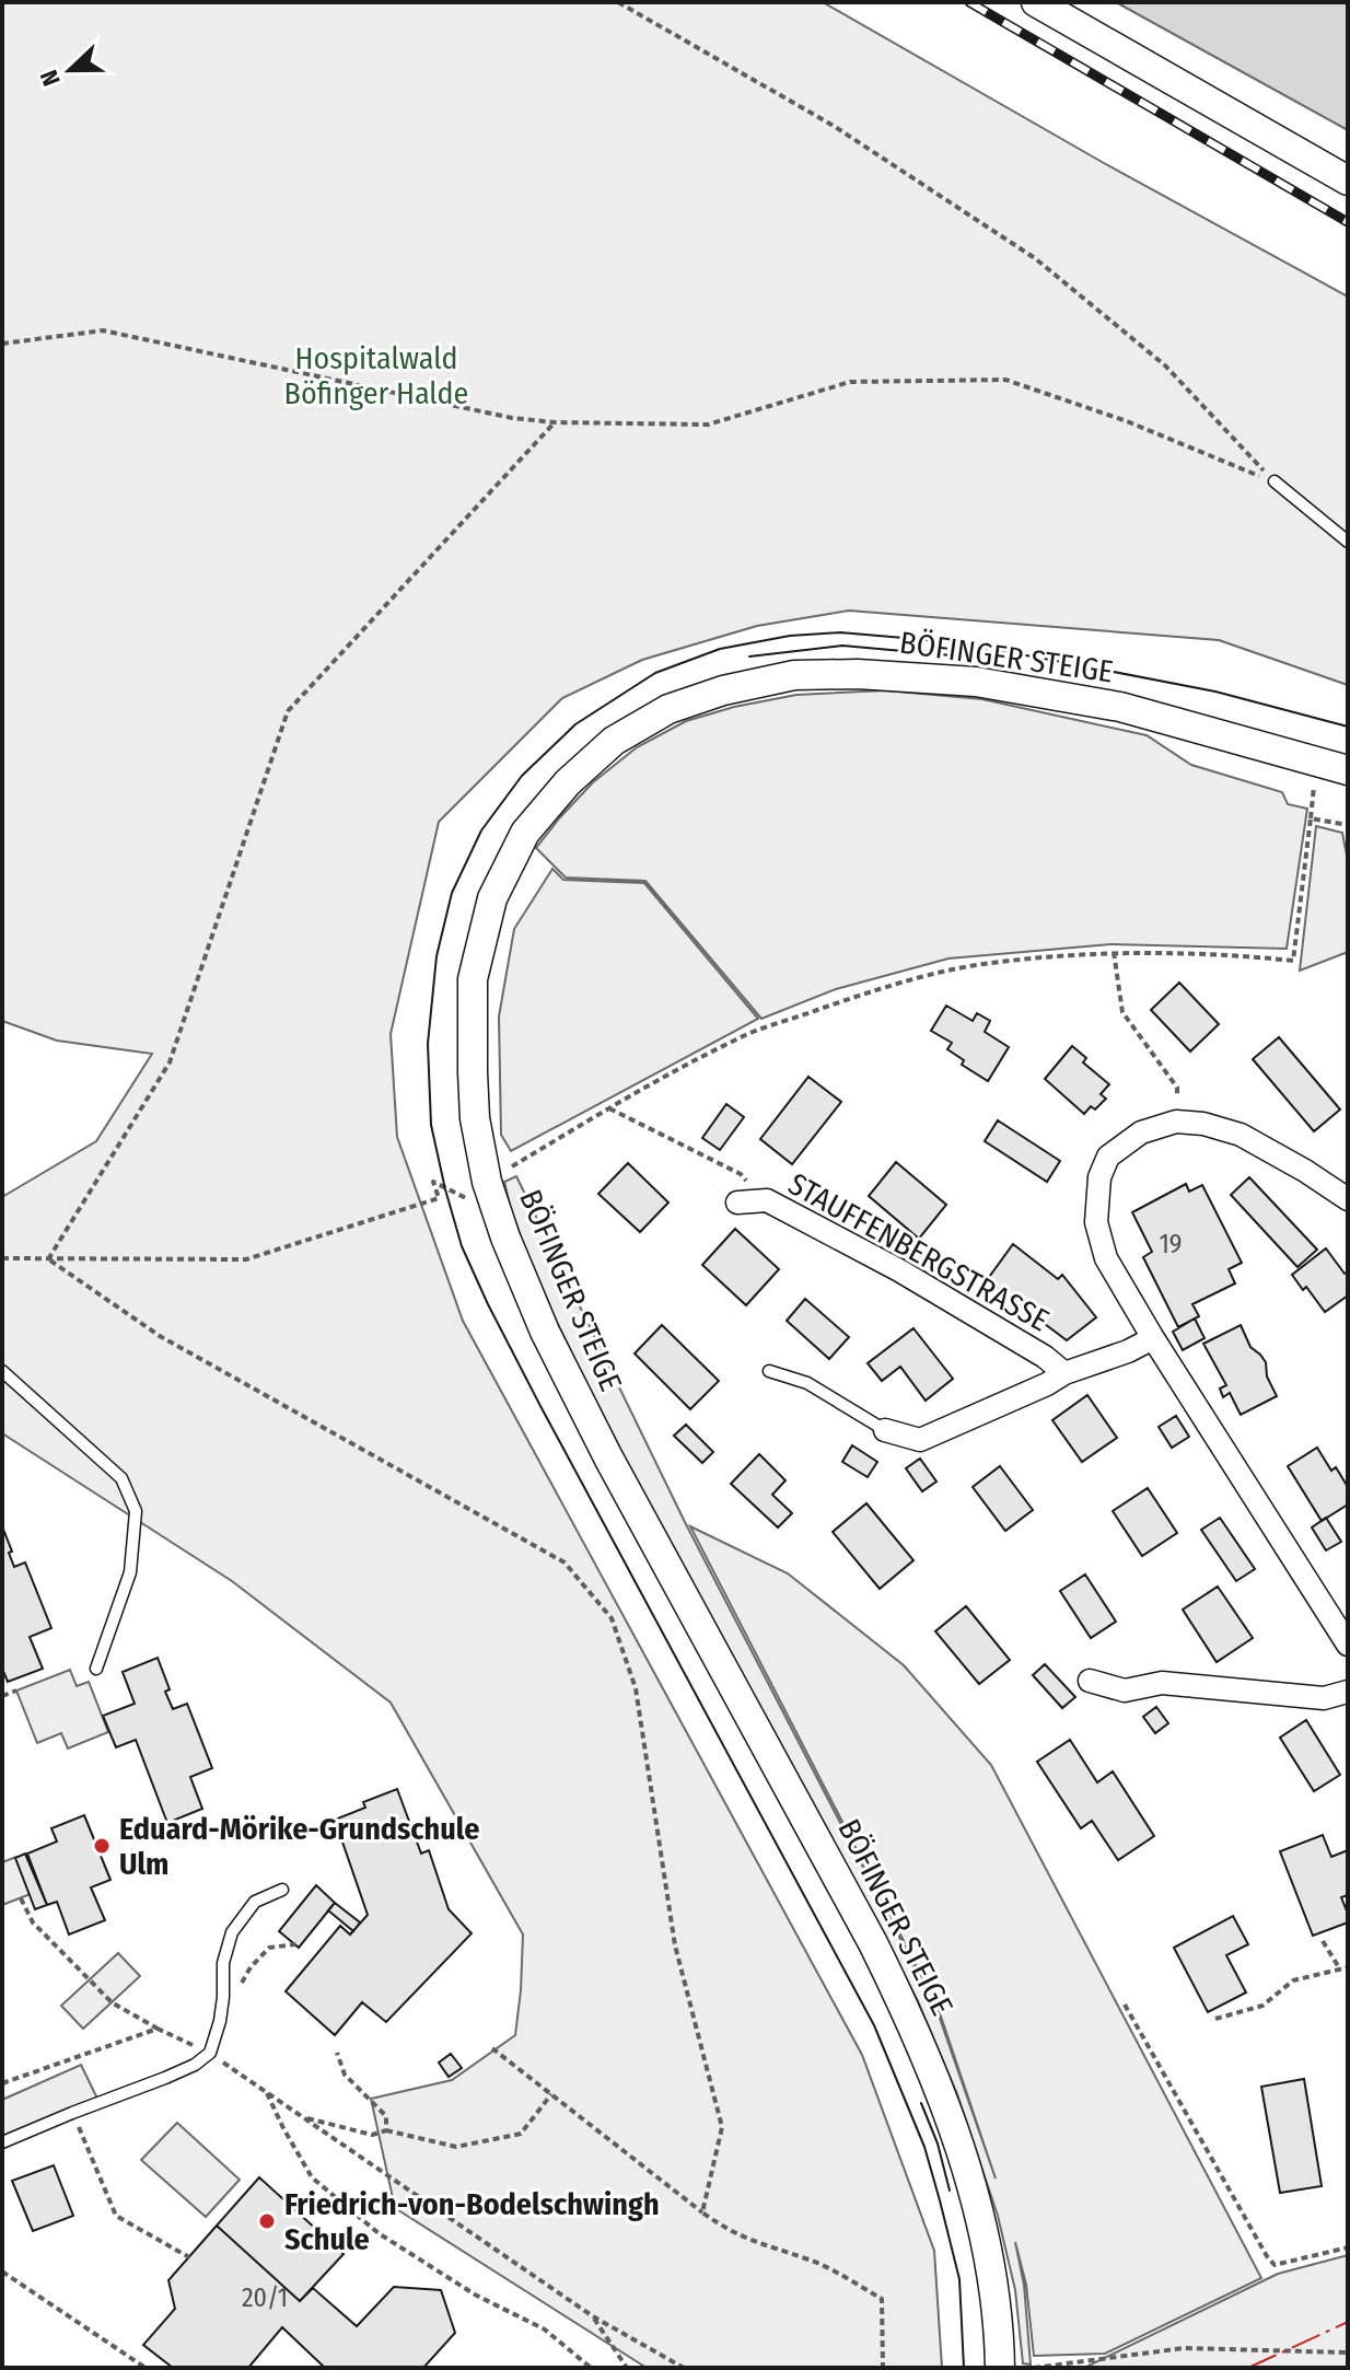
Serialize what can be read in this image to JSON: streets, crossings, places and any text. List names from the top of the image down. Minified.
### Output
{"streets":{"street":["BÖFINGER STEIGE","STAUFFENBERGSTRASSE"]},"parks":["Hospitalwald Böfinger Halde"],"places":["Eduard-Mörike-Grundschule Ulm","Friedrich-von-Bodelschwingh Schule"],"house_numbers":["19","20/1"],"north":"left"}
